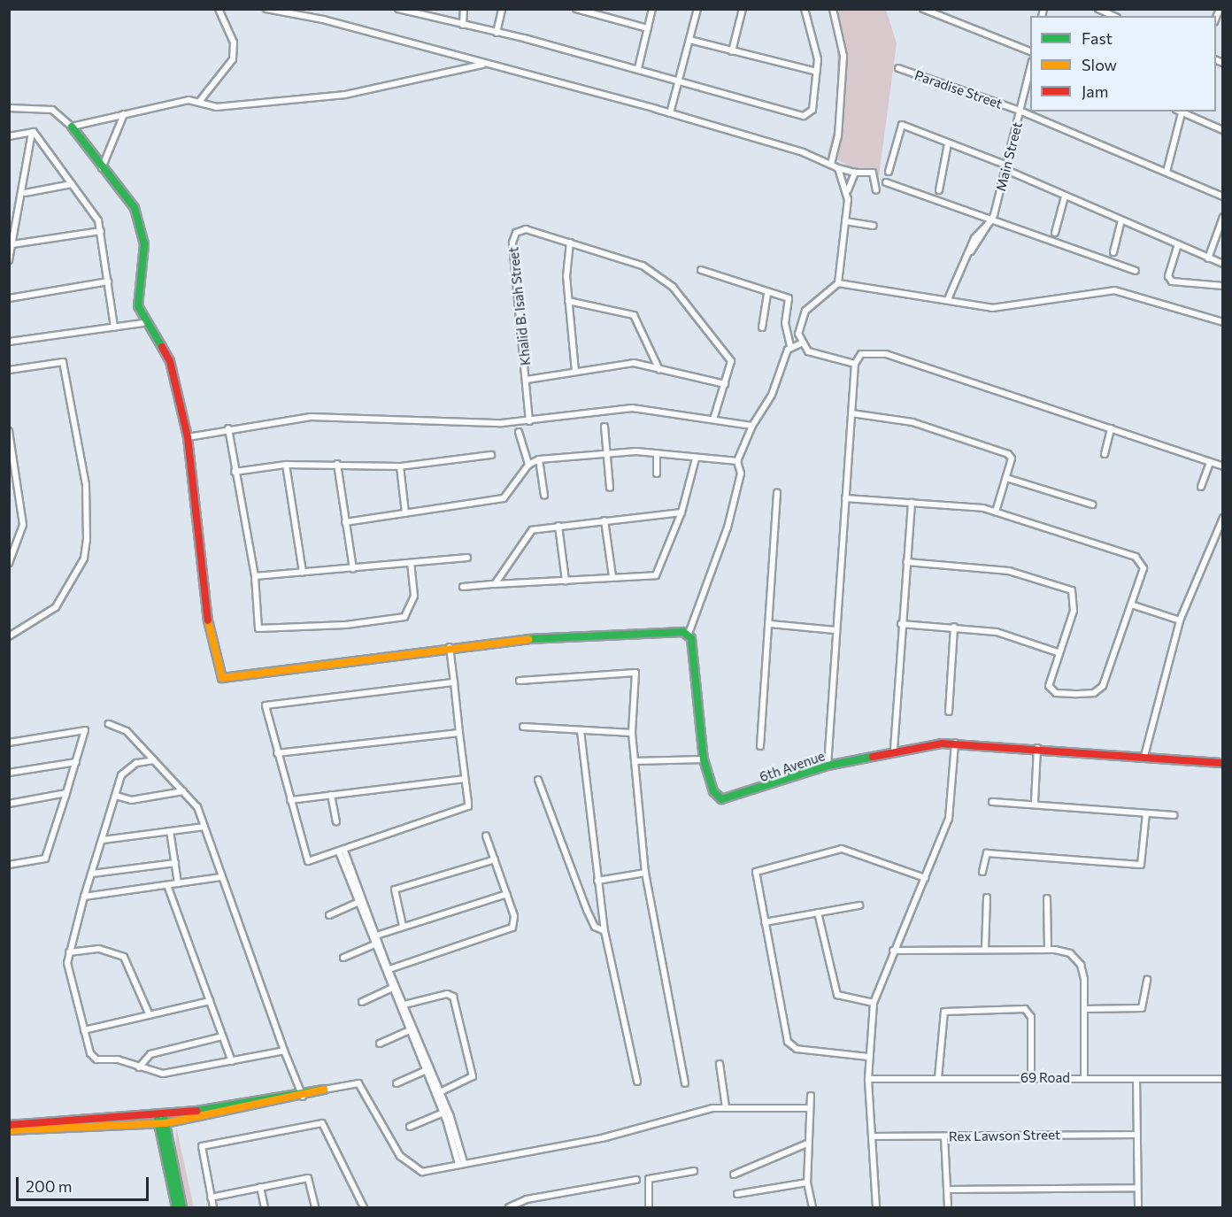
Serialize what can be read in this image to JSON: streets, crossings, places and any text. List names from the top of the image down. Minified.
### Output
{"streets":{"street":["Paradise Street","Main Street","Khalid B. Isah Street","6th Avenue","69 Road","Rex Lawson Street"]},"crossings":[["Paradise Street","Main Street"]],"legend":["Fast","Slow","Jam"],"scale_bar":"200 m"}
